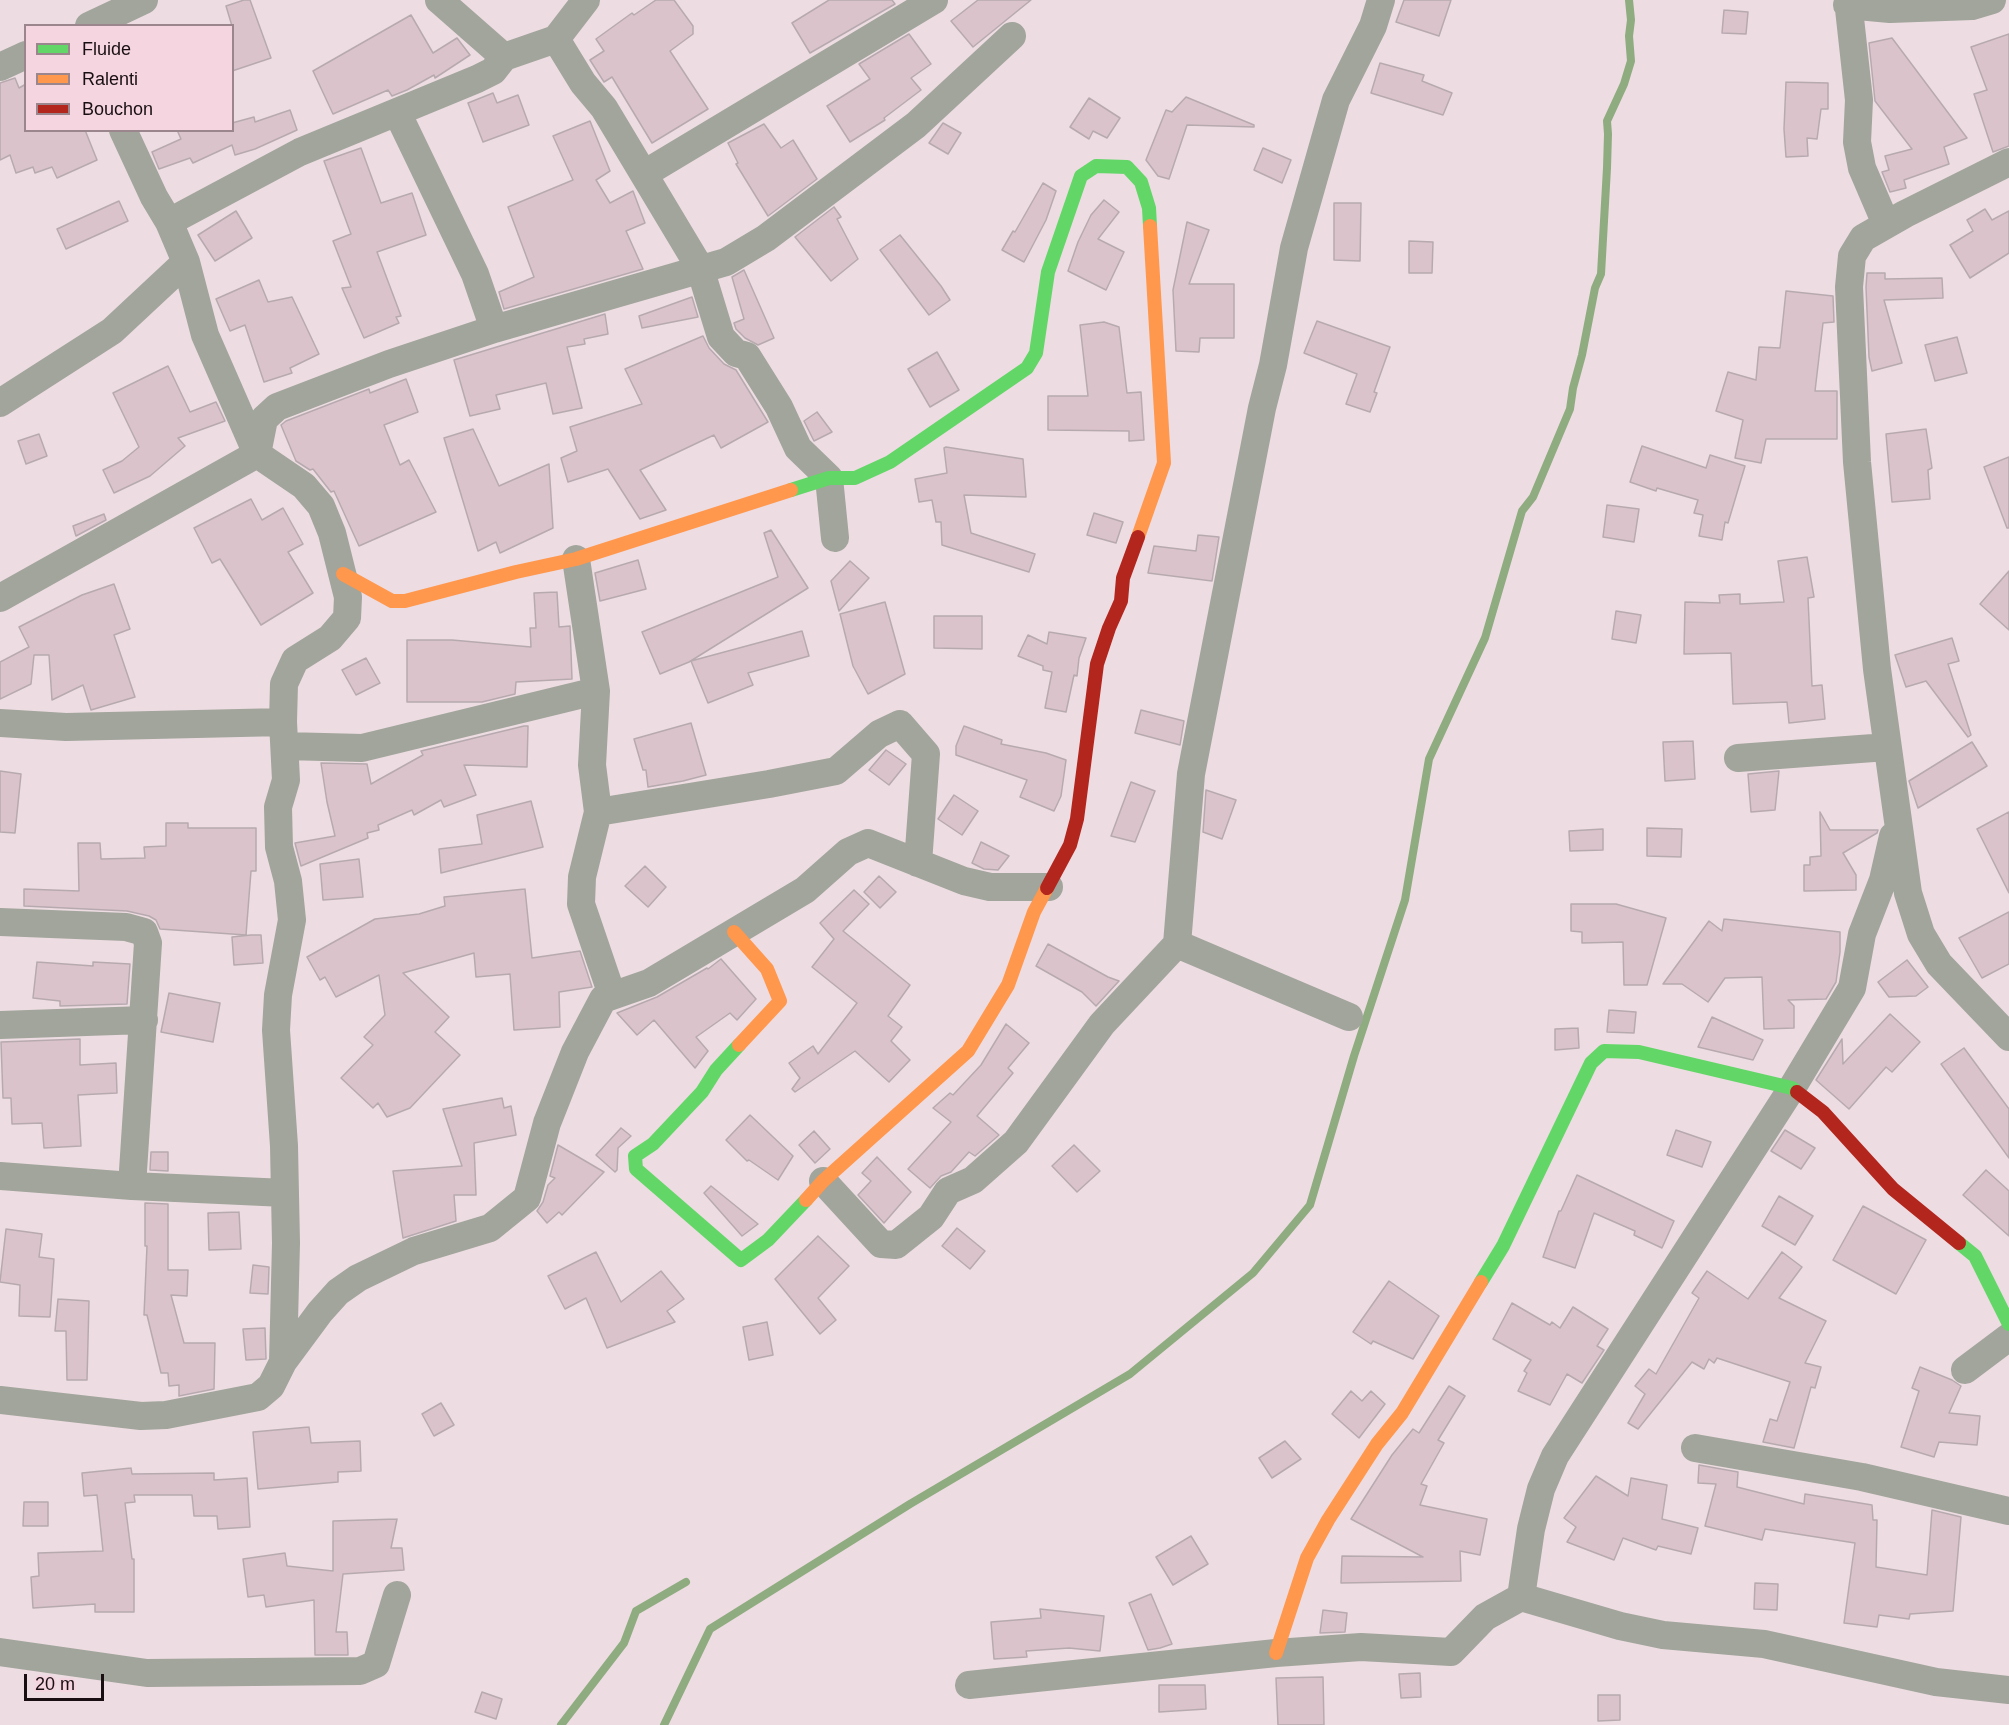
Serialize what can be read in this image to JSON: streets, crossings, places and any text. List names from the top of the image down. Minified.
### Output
{"legend":["Fluide","Ralenti","Bouchon"],"scale_bar":"20 m"}
